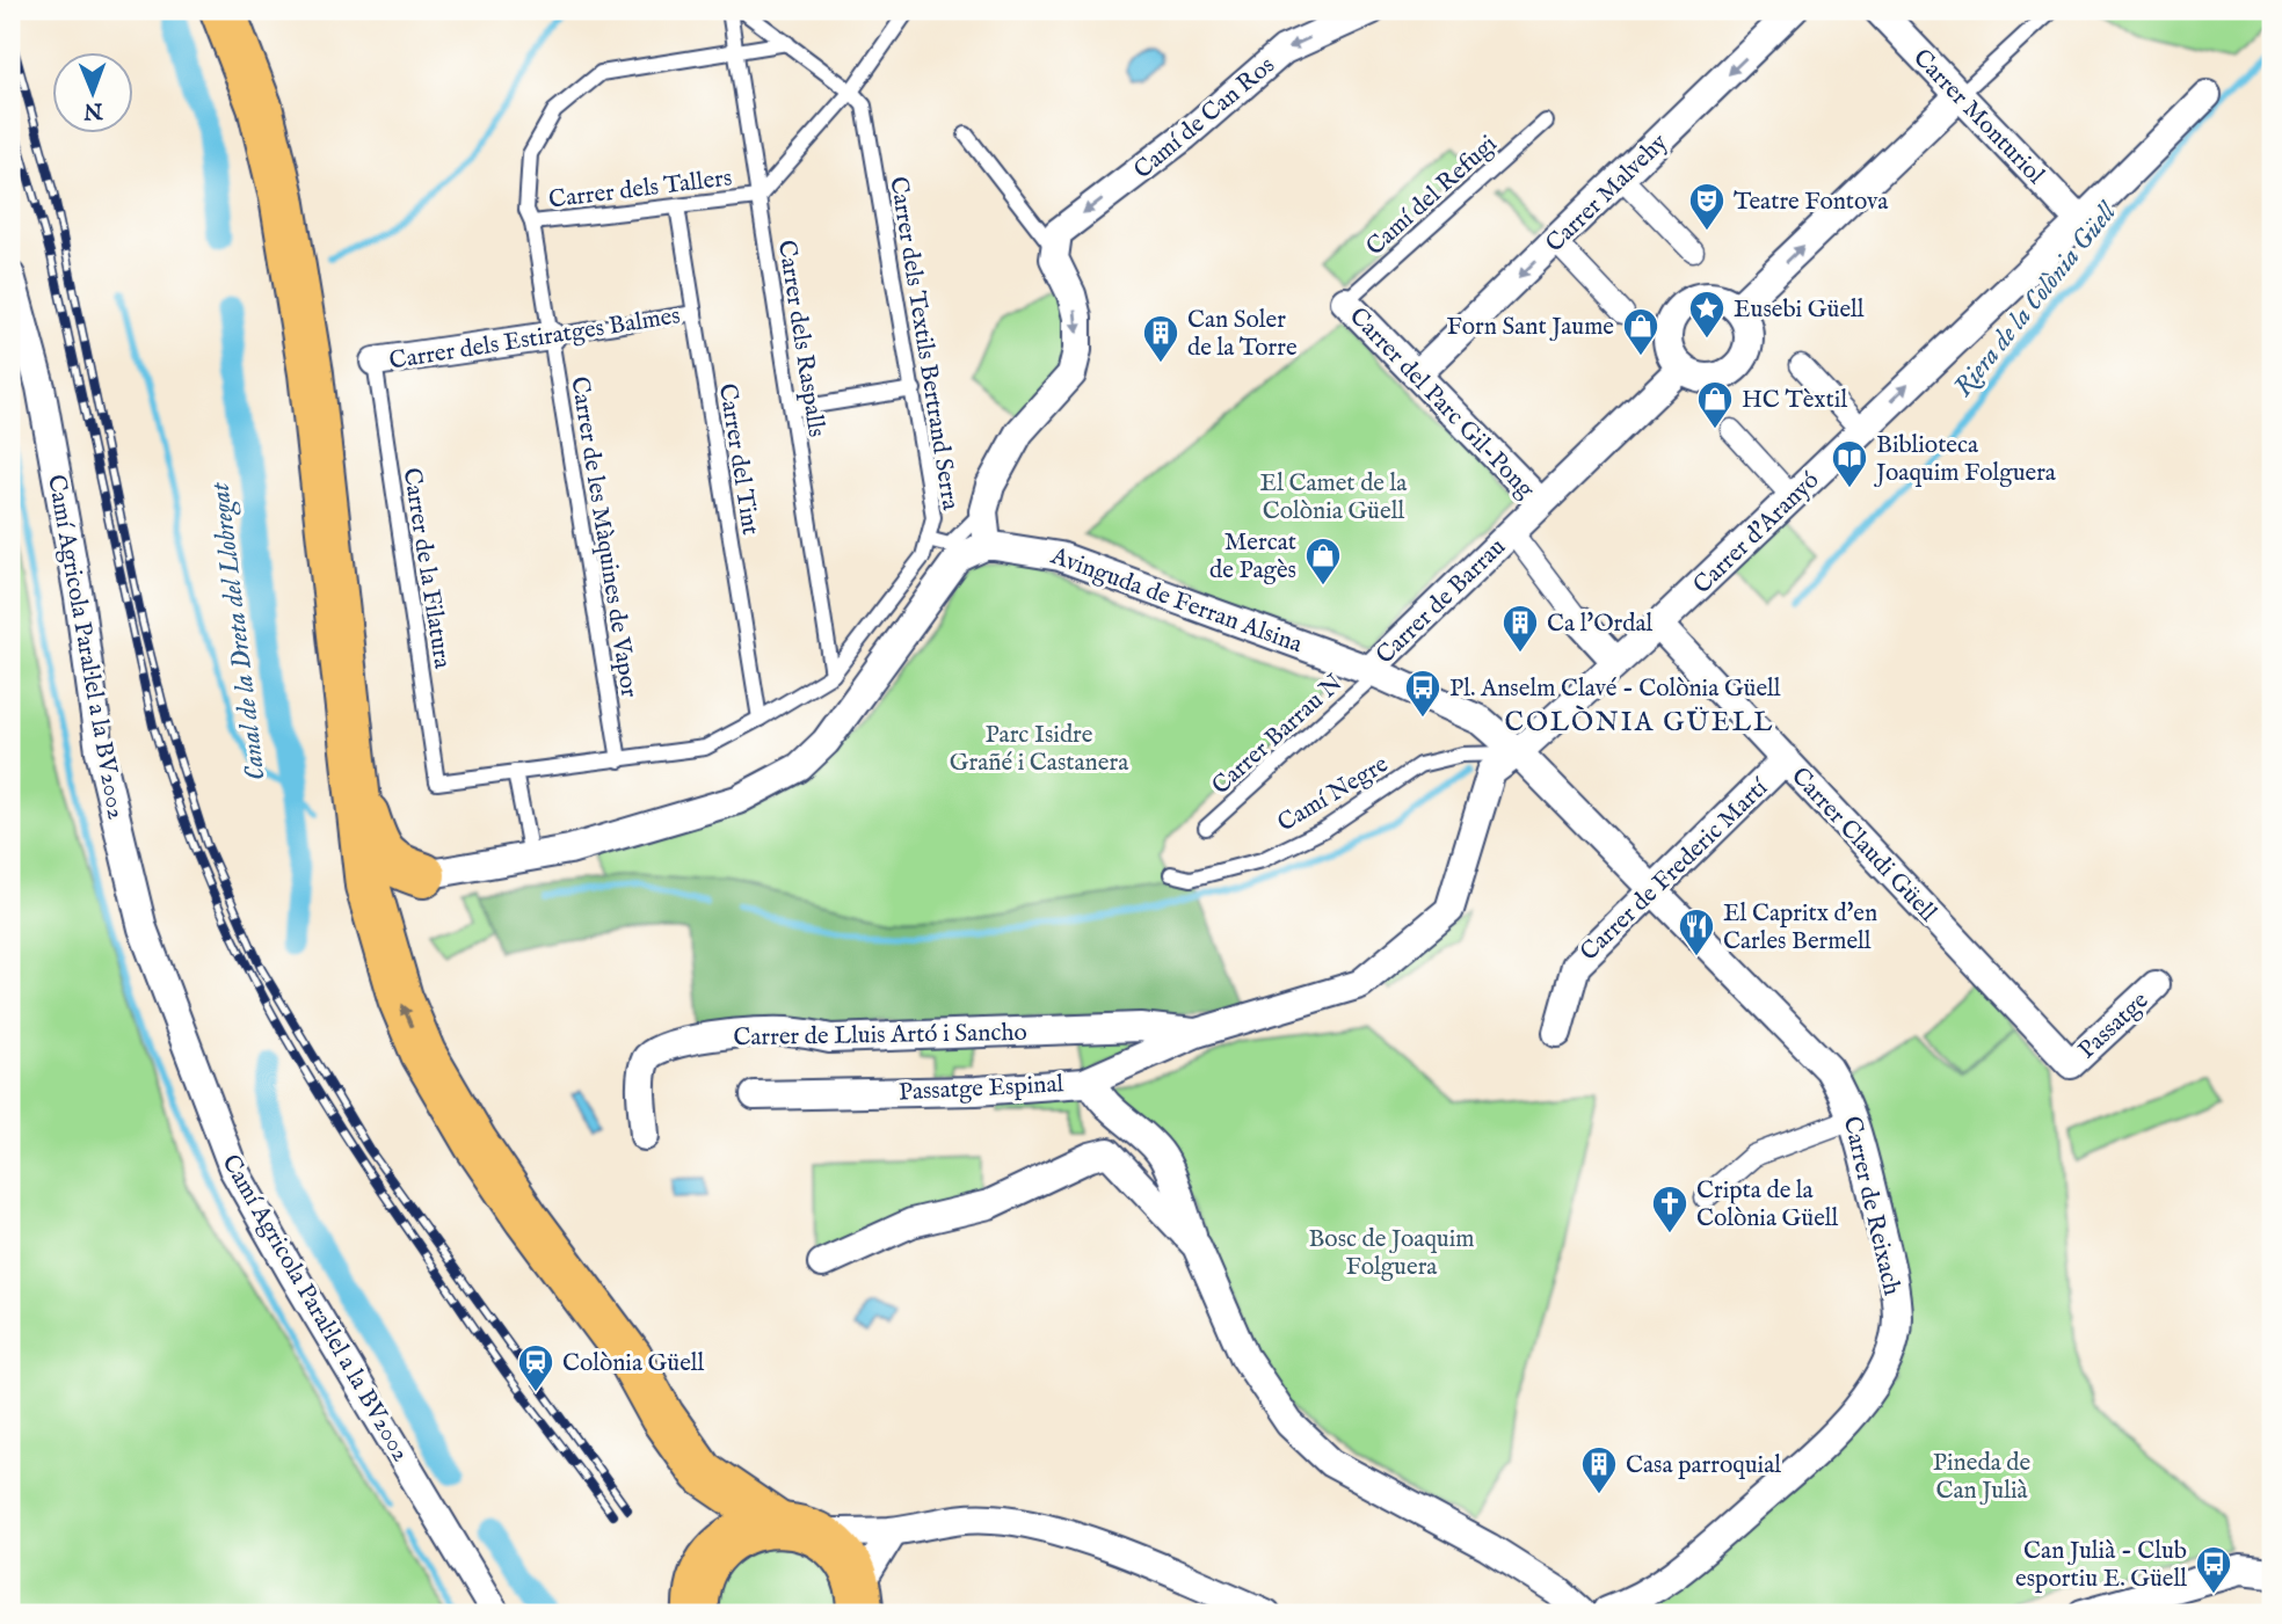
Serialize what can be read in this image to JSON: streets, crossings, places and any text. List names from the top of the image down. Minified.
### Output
{"streets":{"street":["Carrer Monturiol","Camí de Can Ros","Carrer Malvehy","Carrer dels Estiratges Balmes","Carrer del Parc Gil-Pong","Carrer d'Aranyó","Avinguda de Ferran Alsina","Carrer de Barrau","Camí Agricola Paral·lel a la BV2002","Carrer Claudi Güell","Carrer de Frederic Martí","Passatge","Carrer de Lluis Artó i Sancho","Passatge Espinal","Carrer de Reixach"],"lane":["Carrer dels Tallers","Camí del Refugi","Carrer dels Raspalls","Carrer dels Textils Bertrand Serra","Carrer del Tint","Carrer de les Màquines de Vapor","Carrer de la Filatura","Carrer Barrau N","Camí Negre"]},"crossings":[["Carrer Monturiol","Carrer d'Aranyó"],["Carrer dels Tallers","Carrer dels Raspalls"],["Carrer dels Tallers","Carrer dels Textils Bertrand Serra"],["Carrer dels Tallers","Carrer del Tint"],["Carrer dels Tallers","Carrer de les Màquines de Vapor"],["Carrer Malvehy","Carrer del Parc Gil-Pong"],["Camí del Refugi","Carrer del Parc Gil-Pong"],["Carrer dels Estiratges Balmes","Carrer del Tint"],["Carrer dels Estiratges Balmes","Carrer de les Màquines de Vapor"],["Carrer dels Estiratges Balmes","Carrer de la Filatura"],["Carrer dels Raspalls","Carrer dels Textils Bertrand Serra"],["Carrer dels Raspalls","Carrer de les Màquines de Vapor"],["Carrer dels Textils Bertrand Serra","Carrer del Tint"],["Carrer dels Textils Bertrand Serra","Carrer de les Màquines de Vapor"],["Carrer dels Textils Bertrand Serra","Carrer de la Filatura"],["Carrer del Parc Gil-Pong","Carrer de Barrau"],["Carrer d'Aranyó","Avinguda de Ferran Alsina"],["Carrer d'Aranyó","Camí Negre"],["Carrer d'Aranyó","Carrer Claudi Güell"],["Carrer d'Aranyó","Carrer de Lluis Artó i Sancho"],["Carrer d'Aranyó","Passatge Espinal"],["Carrer d'Aranyó","Carrer de Reixach"],["Avinguda de Ferran Alsina","Carrer de Barrau"],["Avinguda de Ferran Alsina","Carrer Barrau N"],["Avinguda de Ferran Alsina","Camí Negre"],["Avinguda de Ferran Alsina","Carrer de Reixach"],["Carrer de Barrau","Carrer Barrau N"],["Camí Negre","Carrer de Reixach"],["Carrer Claudi Güell","Carrer de Frederic Martí"],["Carrer Claudi Güell","Passatge"],["Carrer de Frederic Martí","Carrer de Reixach"],["Carrer de Lluis Artó i Sancho","Passatge Espinal"]],"one_way":["Camí de Can Ros"],"districts":["COLÒNIA GÜELL"],"water":["Riera de la Colònia Güell","Canal de la Dreta del Llobregat"],"parks":["El Camet de la Colònia Güell","Parc Isidre Grañé i Castanera","Bosc de Joaquim Folguera","Pineda de Can Julià"],"places":{"theatre":["Teatre Fontova"],"place":["Eusebi Güell"],"shop":["Forn Sant Jaume","HC Tèxtil","Mercat de Pagès"],"building":["Can Soler de la Torre","Ca l'Ordal","Casa parroquial"],"library":["Biblioteca Joaquim Folguera"],"bus stop":["Pl. Anselm Clavé - Colònia Güell","Can Julià - Club esportiu E. Güell"],"restaurant":["El Capritx d'en Carles Bermell"],"church":["Cripta de la Colònia Güell"],"station":["Colònia Güell"]},"north":"bottom"}
